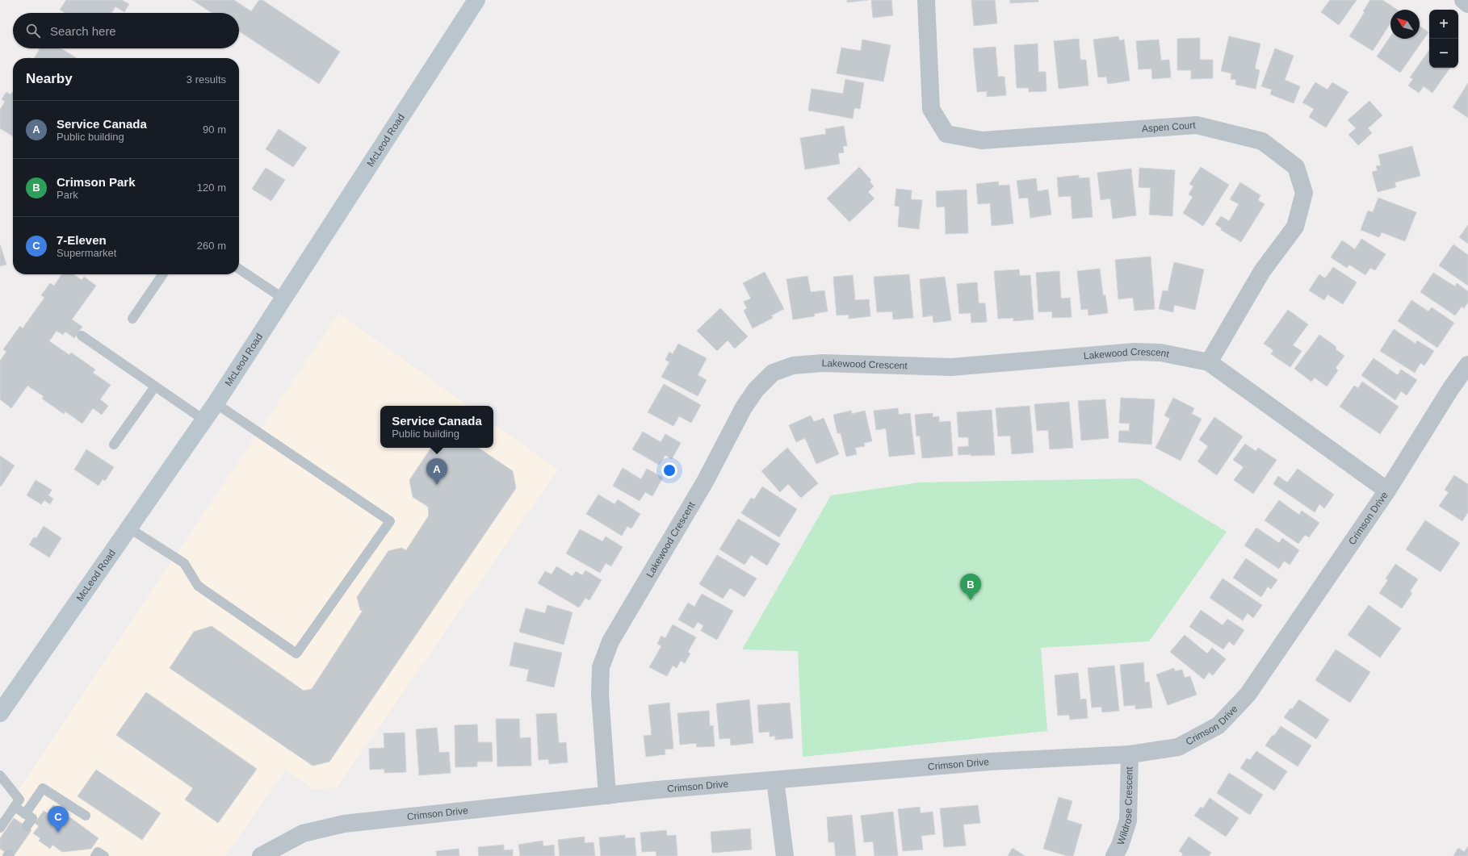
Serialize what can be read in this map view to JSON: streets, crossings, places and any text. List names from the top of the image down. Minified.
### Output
{"streets":{"main road":["McLeod Road"],"street":["Aspen Court","Lakewood Crescent","Crimson Drive","Wildrose Crescent"]},"crossings":[["Aspen Court","Lakewood Crescent"],["Lakewood Crescent","Crimson Drive"],["Crimson Drive","Wildrose Crescent"]],"north":"top left","page":{"map_buttons":["+","−"],"search":"Search here","heading":["Nearby","3 results"],"list":[{"mark":"A","name":"Service Canada","note":"Public building","value":"90 m"},{"mark":"B","name":"Crimson Park","note":"Park","value":"120 m"},{"mark":"C","name":"7-Eleven","note":"Supermarket","value":"260 m"}],"popup":["Service Canada","Public building"],"pins":["A","B","C"]}}
